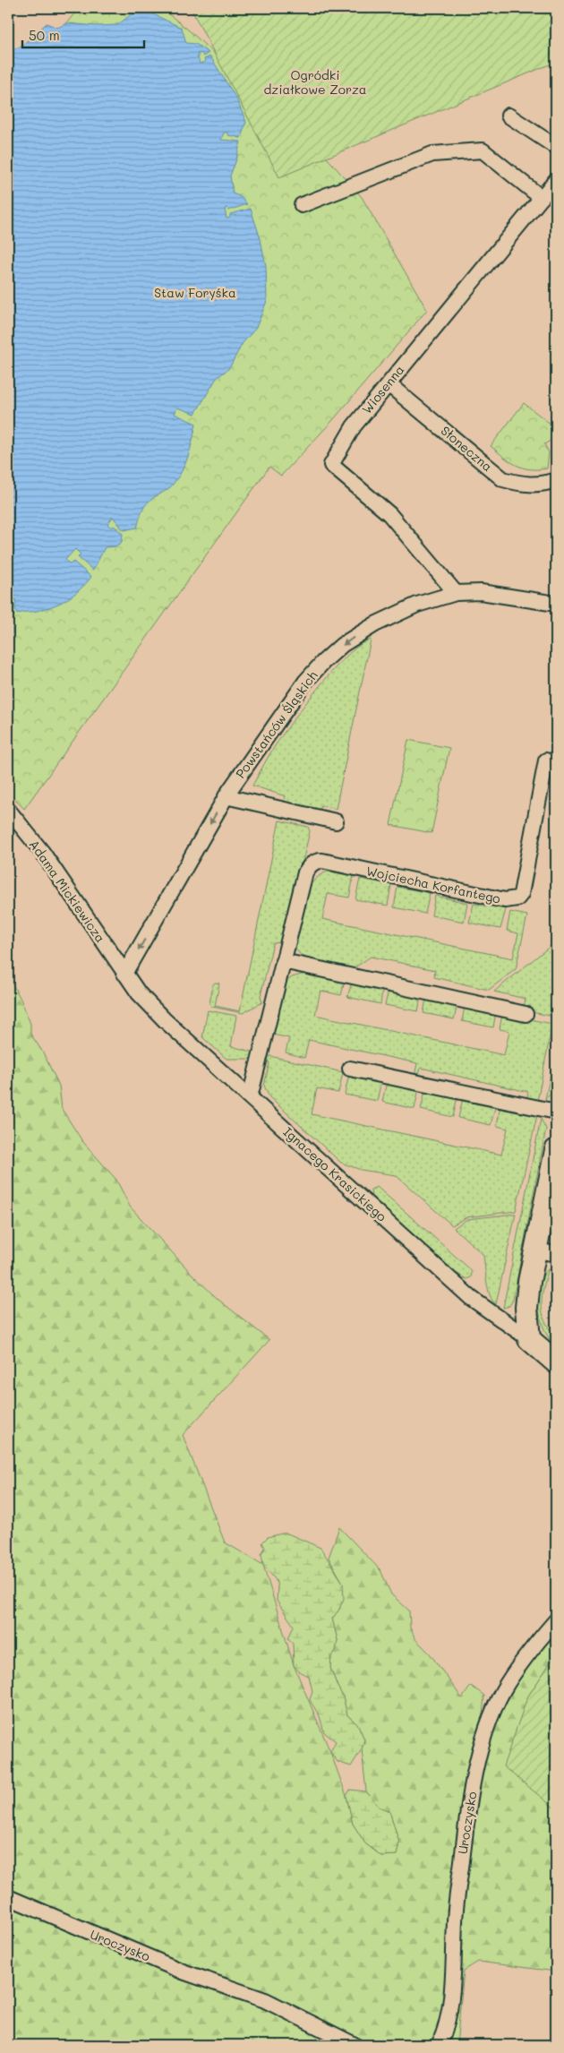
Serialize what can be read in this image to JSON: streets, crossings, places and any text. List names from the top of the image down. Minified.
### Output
{"streets":{"street":["Wiosenna","Słoneczna","Powstańców Śląskich","Wojciecha Korfantego","Adama Mickiewicza","Ignacego Krasickiego","Uroczysko"]},"crossings":[["Wiosenna","Słoneczna"],["Wiosenna","Powstańców Śląskich"],["Powstańców Śląskich","Adama Mickiewicza"],["Powstańców Śląskich","Ignacego Krasickiego"],["Wojciecha Korfantego","Ignacego Krasickiego"],["Adama Mickiewicza","Ignacego Krasickiego"]],"one_way":["Powstańców Śląskich"],"parks":["Ogródki działkowe Zorza","Staw Foryśka"],"scale_bar":"50 m"}
